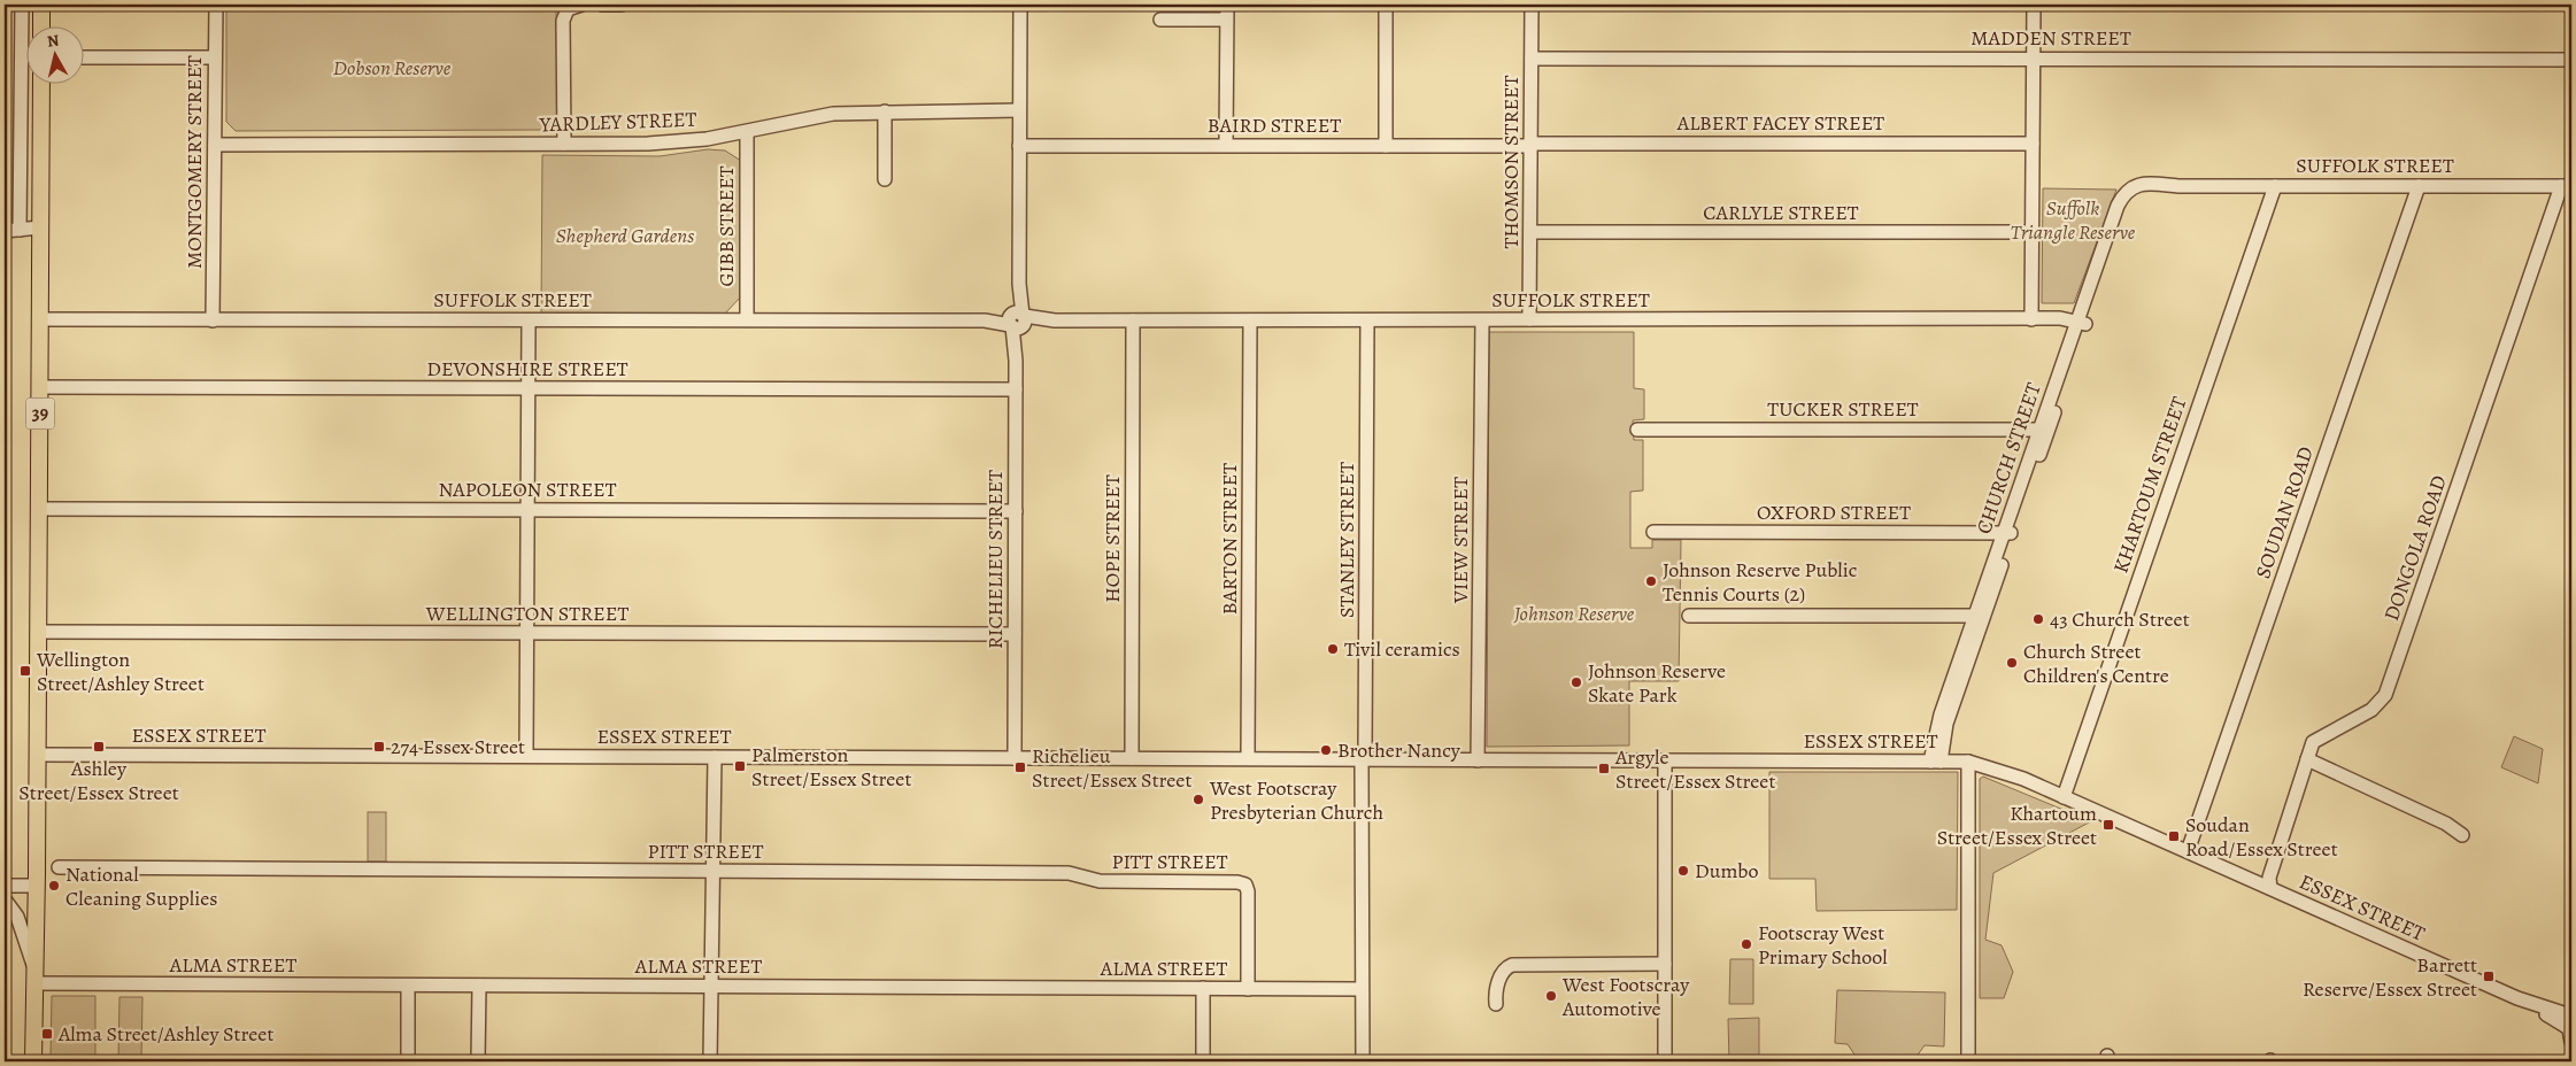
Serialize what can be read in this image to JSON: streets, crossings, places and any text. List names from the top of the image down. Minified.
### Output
{"streets":{"main road":["39"],"street":["MADDEN STREET","YARDLEY STREET","ALBERT FACEY STREET","BAIRD STREET","MONTGOMERY STREET","THOMSON STREET","SUFFOLK STREET","CARLYLE STREET","GIBB STREET","DEVONSHIRE STREET","TUCKER STREET","CHURCH STREET","KHARTOUM STREET","NAPOLEON STREET","OXFORD STREET","SOUDAN ROAD","HOPE STREET","BARTON STREET","STANLEY STREET","VIEW STREET","DONGOLA ROAD","RICHELIEU STREET","WELLINGTON STREET","ESSEX STREET","PITT STREET","ALMA STREET"]},"crossings":[["MADDEN STREET","THOMSON STREET"],["YARDLEY STREET","MONTGOMERY STREET"],["YARDLEY STREET","GIBB STREET"],["YARDLEY STREET","RICHELIEU STREET"],["ALBERT FACEY STREET","BAIRD STREET"],["ALBERT FACEY STREET","THOMSON STREET"],["BAIRD STREET","THOMSON STREET"],["BAIRD STREET","RICHELIEU STREET"],["MONTGOMERY STREET","SUFFOLK STREET"],["THOMSON STREET","SUFFOLK STREET"],["THOMSON STREET","CARLYLE STREET"],["SUFFOLK STREET","GIBB STREET"],["SUFFOLK STREET","39"],["SUFFOLK STREET","CHURCH STREET"],["SUFFOLK STREET","KHARTOUM STREET"],["SUFFOLK STREET","SOUDAN ROAD"],["SUFFOLK STREET","HOPE STREET"],["SUFFOLK STREET","BARTON STREET"],["SUFFOLK STREET","STANLEY STREET"],["SUFFOLK STREET","VIEW STREET"],["SUFFOLK STREET","DONGOLA ROAD"],["SUFFOLK STREET","RICHELIEU STREET"],["DEVONSHIRE STREET","39"],["DEVONSHIRE STREET","RICHELIEU STREET"],["TUCKER STREET","CHURCH STREET"],["39","NAPOLEON STREET"],["39","WELLINGTON STREET"],["39","ESSEX STREET"],["39","ALMA STREET"],["CHURCH STREET","OXFORD STREET"],["CHURCH STREET","ESSEX STREET"],["KHARTOUM STREET","ESSEX STREET"],["NAPOLEON STREET","RICHELIEU STREET"],["SOUDAN ROAD","ESSEX STREET"],["HOPE STREET","ESSEX STREET"],["BARTON STREET","ESSEX STREET"],["STANLEY STREET","ESSEX STREET"],["STANLEY STREET","ALMA STREET"],["VIEW STREET","ESSEX STREET"],["DONGOLA ROAD","ESSEX STREET"],["RICHELIEU STREET","WELLINGTON STREET"],["RICHELIEU STREET","ESSEX STREET"],["PITT STREET","ALMA STREET"]],"parks":["Dobson Reserve","Suffolk Triangle Reserve","Shepherd Gardens","Johnson Reserve"],"places":{"other":["Johnson Reserve Public Tennis Courts (2)","43 Church Street","Tivil ceramics","Church Street Children's Centre","Johnson Reserve Skate Park","Brother Nancy","West Footscray Presbyterian Church","Dumbo","National Cleaning Supplies","Footscray West Primary School","West Footscray Automotive"],"transit":["Wellington Street/Ashley Street","Ashley Street/Essex Street","274 Essex Street","Palmerston Street/Essex Street","Richelieu Street/Essex Street","Argyle Street/Essex Street","Khartoum Street/Essex Street","Soudan Road/Essex Street","Barrett Reserve/Essex Street","Alma Street/Ashley Street"]},"north":"top"}
